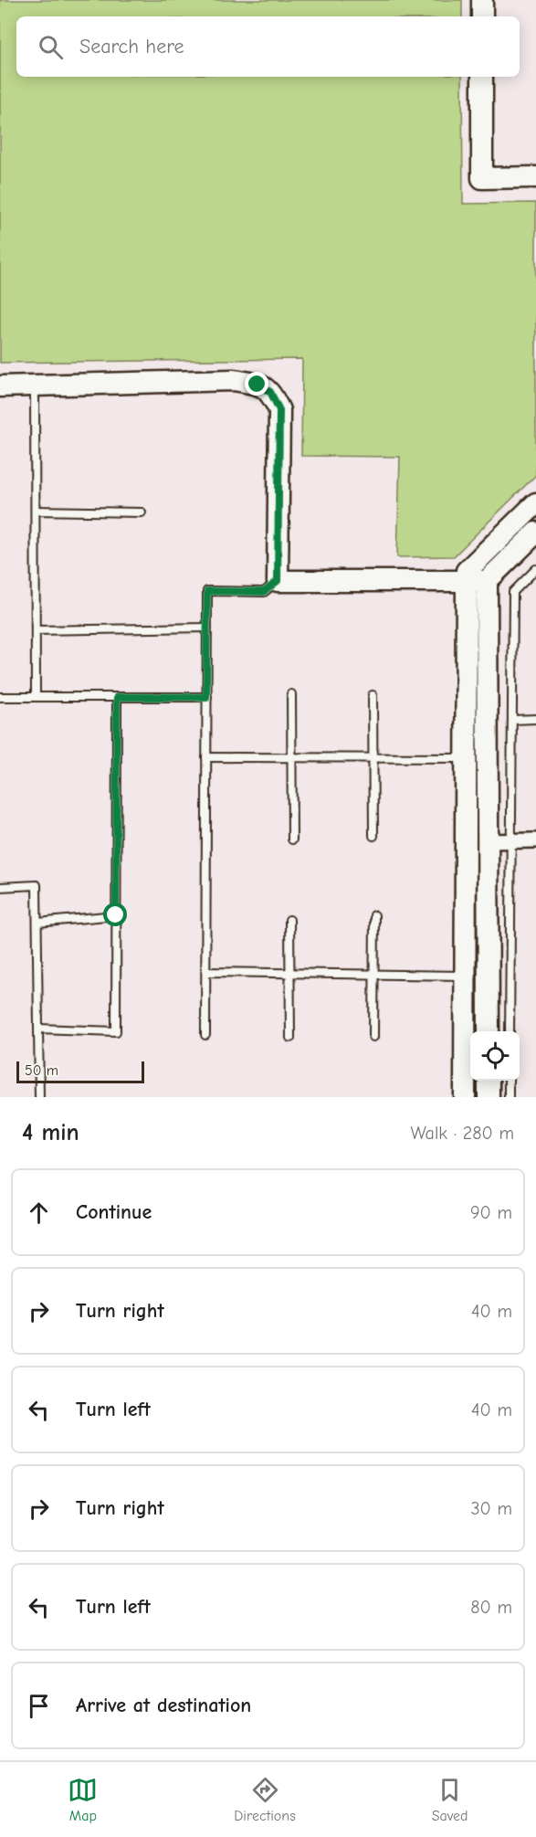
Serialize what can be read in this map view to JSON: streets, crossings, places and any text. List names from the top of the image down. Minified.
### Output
{"scale_bar":"50 m","page":{"search":"Search here","scale":"50 m","heading":["4 min","Walk · 280 m"],"list":[["Continue","90 m"],["Turn right","40 m"],["Turn left","40 m"],["Turn right","30 m"],["Turn left","80 m"],"Arrive at destination"],"nav":["Map","Directions","Saved"]}}
